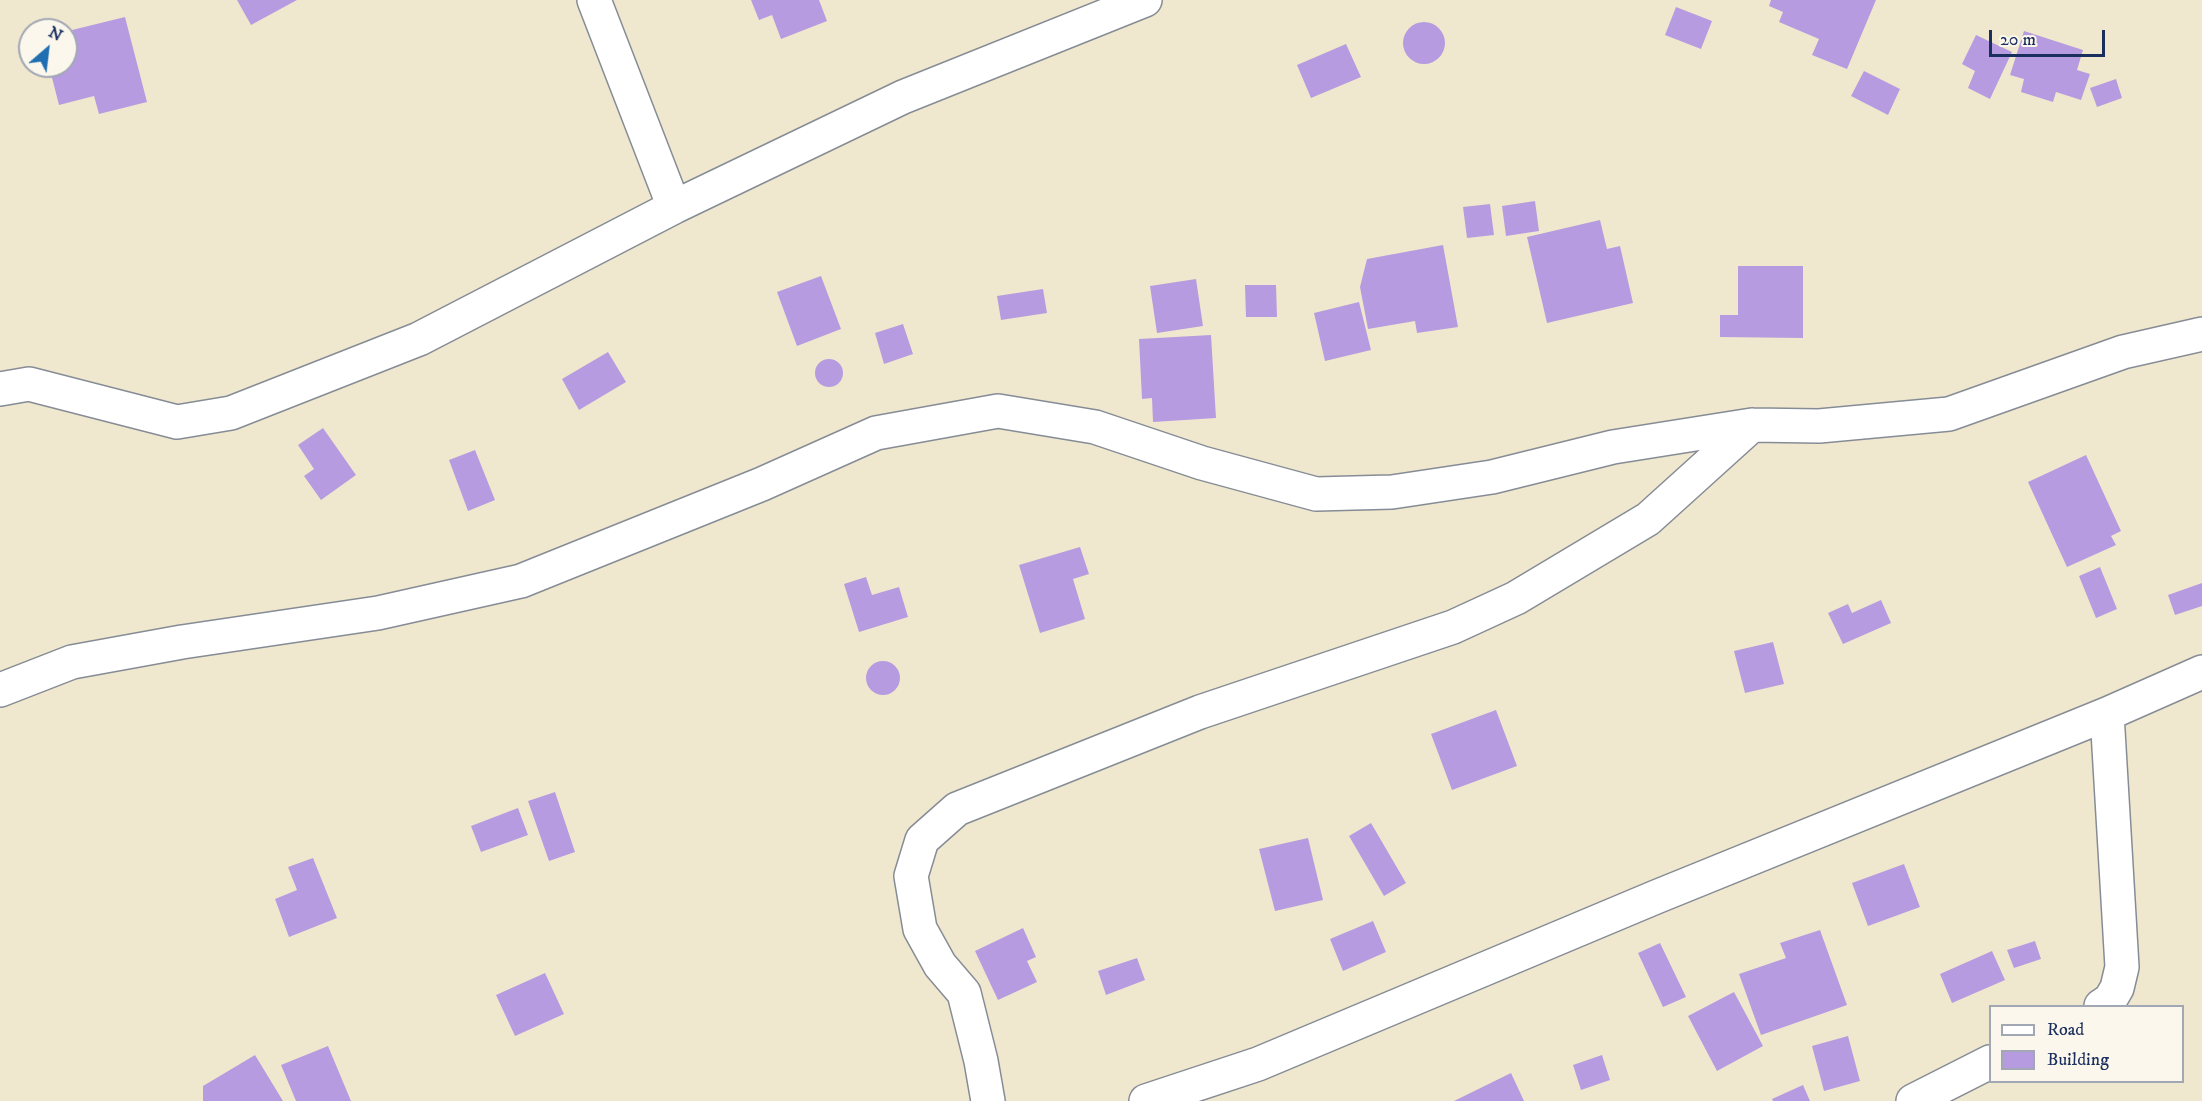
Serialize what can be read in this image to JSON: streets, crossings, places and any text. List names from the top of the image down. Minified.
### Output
{"legend":["Road","Building"],"scale_bar":"20 m","north":"top right"}
